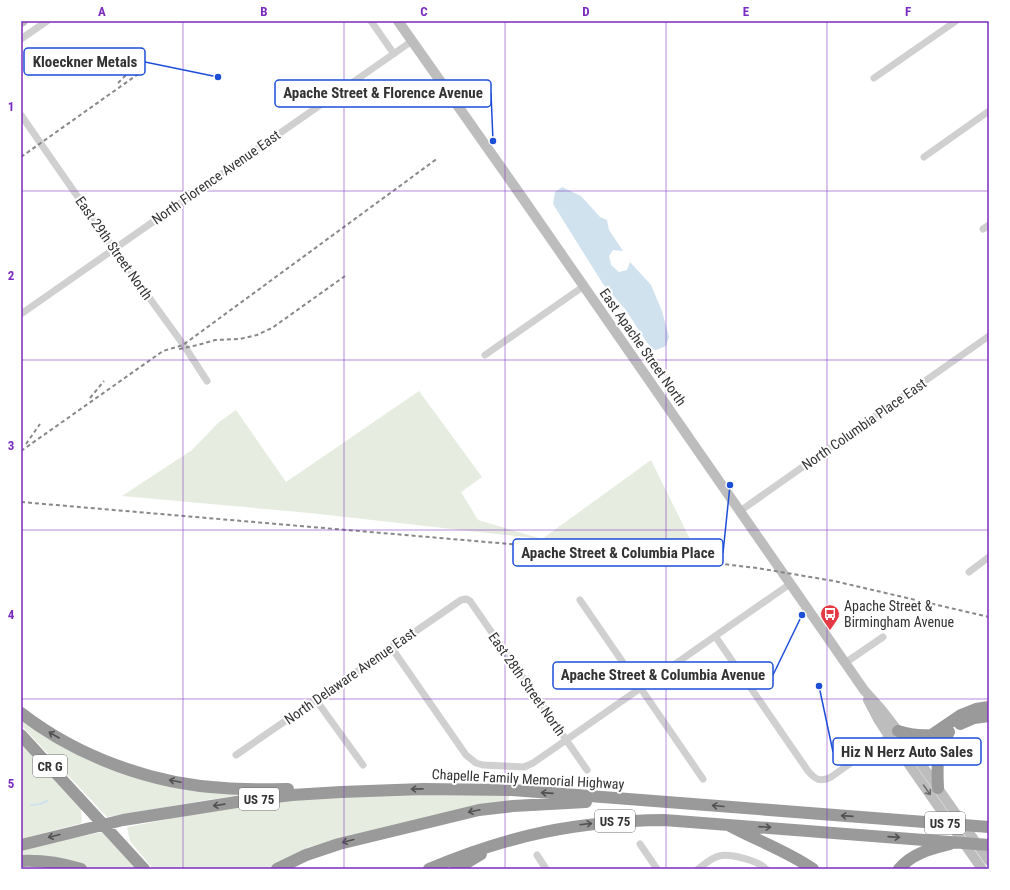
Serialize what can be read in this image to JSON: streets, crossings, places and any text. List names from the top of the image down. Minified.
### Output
{"streets":{"highway":["CR G","Chapelle Family Memorial Highway","US 75"],"main road":["East Apache Street North"],"street":["North Florence Avenue East","East 29th Street North","North Columbia Place East","North Delaware Avenue East","East 28th Street North"]},"crossings":[["North Florence Avenue East","East 29th Street North"],["North Florence Avenue East","East Apache Street North"],["East Apache Street North","North Columbia Place East"],["North Delaware Avenue East","East 28th Street North"]],"places":{"other":["Kloeckner Metals","Apache Street & Florence Avenue","Apache Street & Columbia Place","Apache Street & Columbia Avenue","Hiz N Herz Auto Sales"],"bus stop":["Apache Street & Birmingham Avenue"]},"grid":{"columns":["A","B","C","D","E","F"],"rows":["1","2","3","4","5"]}}
